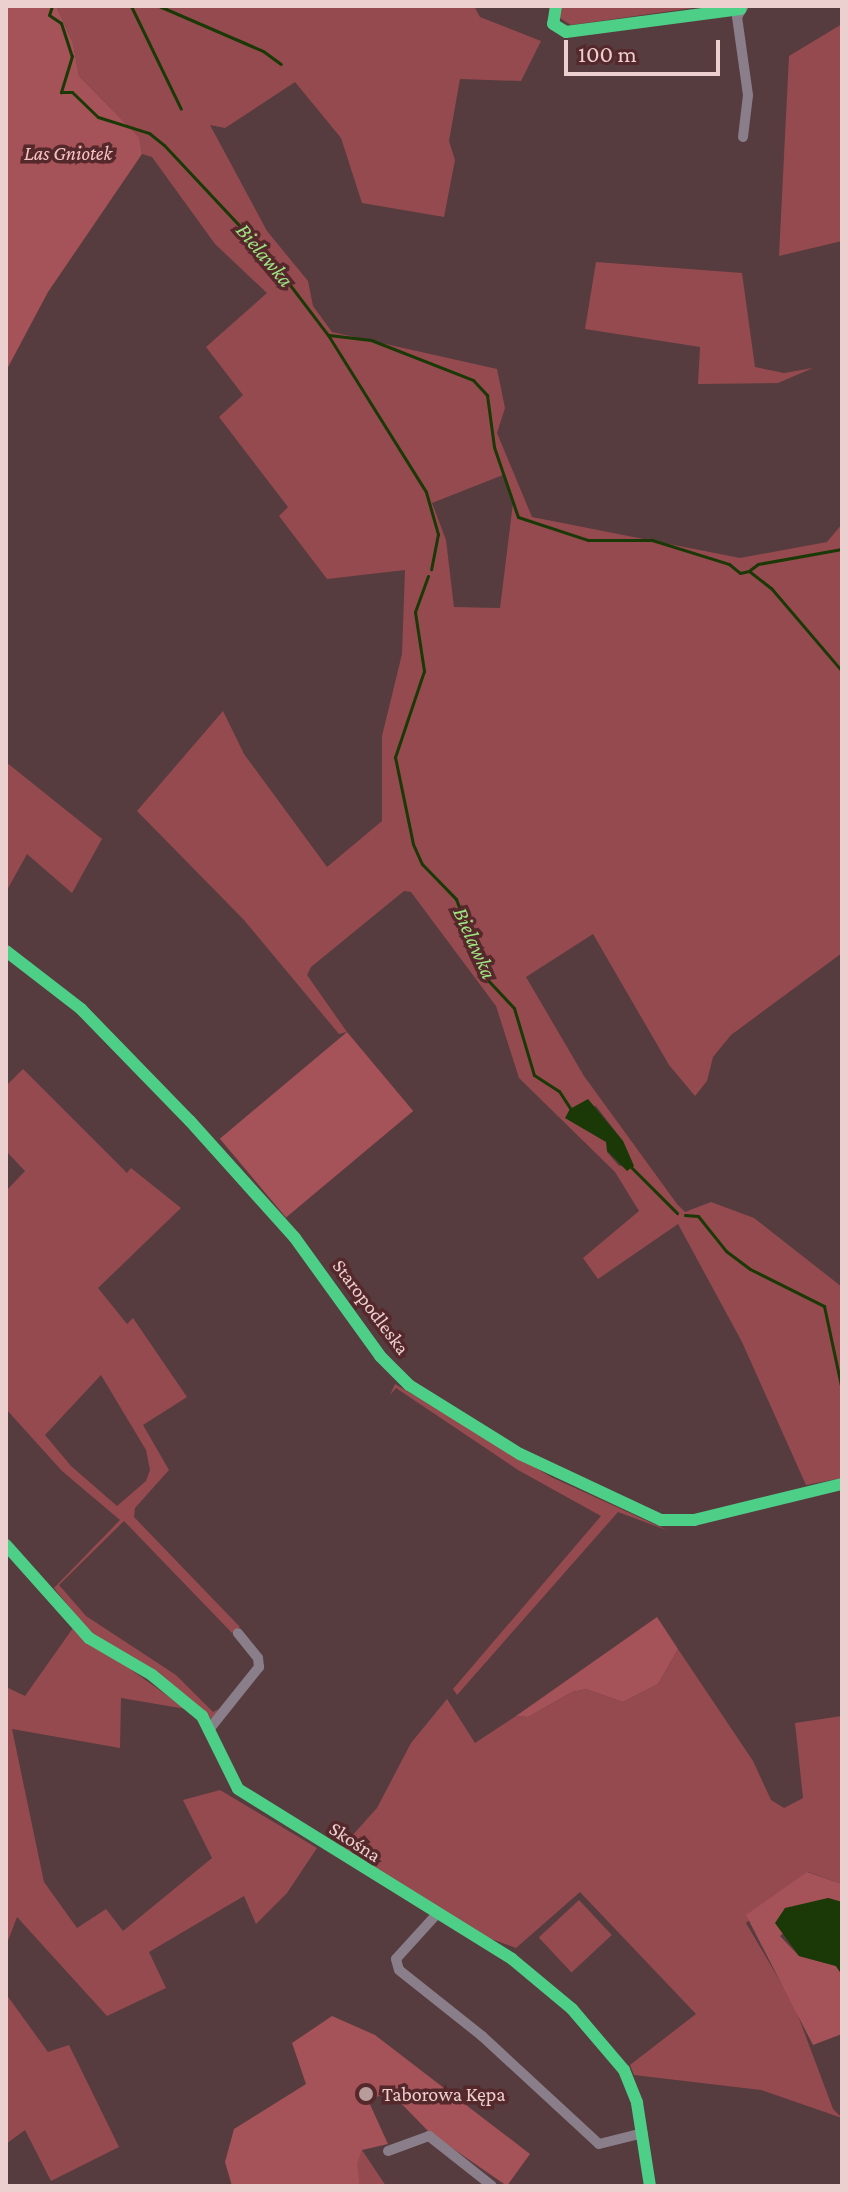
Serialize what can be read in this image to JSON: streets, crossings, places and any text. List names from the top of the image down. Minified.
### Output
{"streets":{"street":["Staropodleska","Skośna"]},"water":["Bielawka"],"parks":["Las Gniotek"],"places":["Taborowa Kępa"],"scale_bar":"100 m"}
